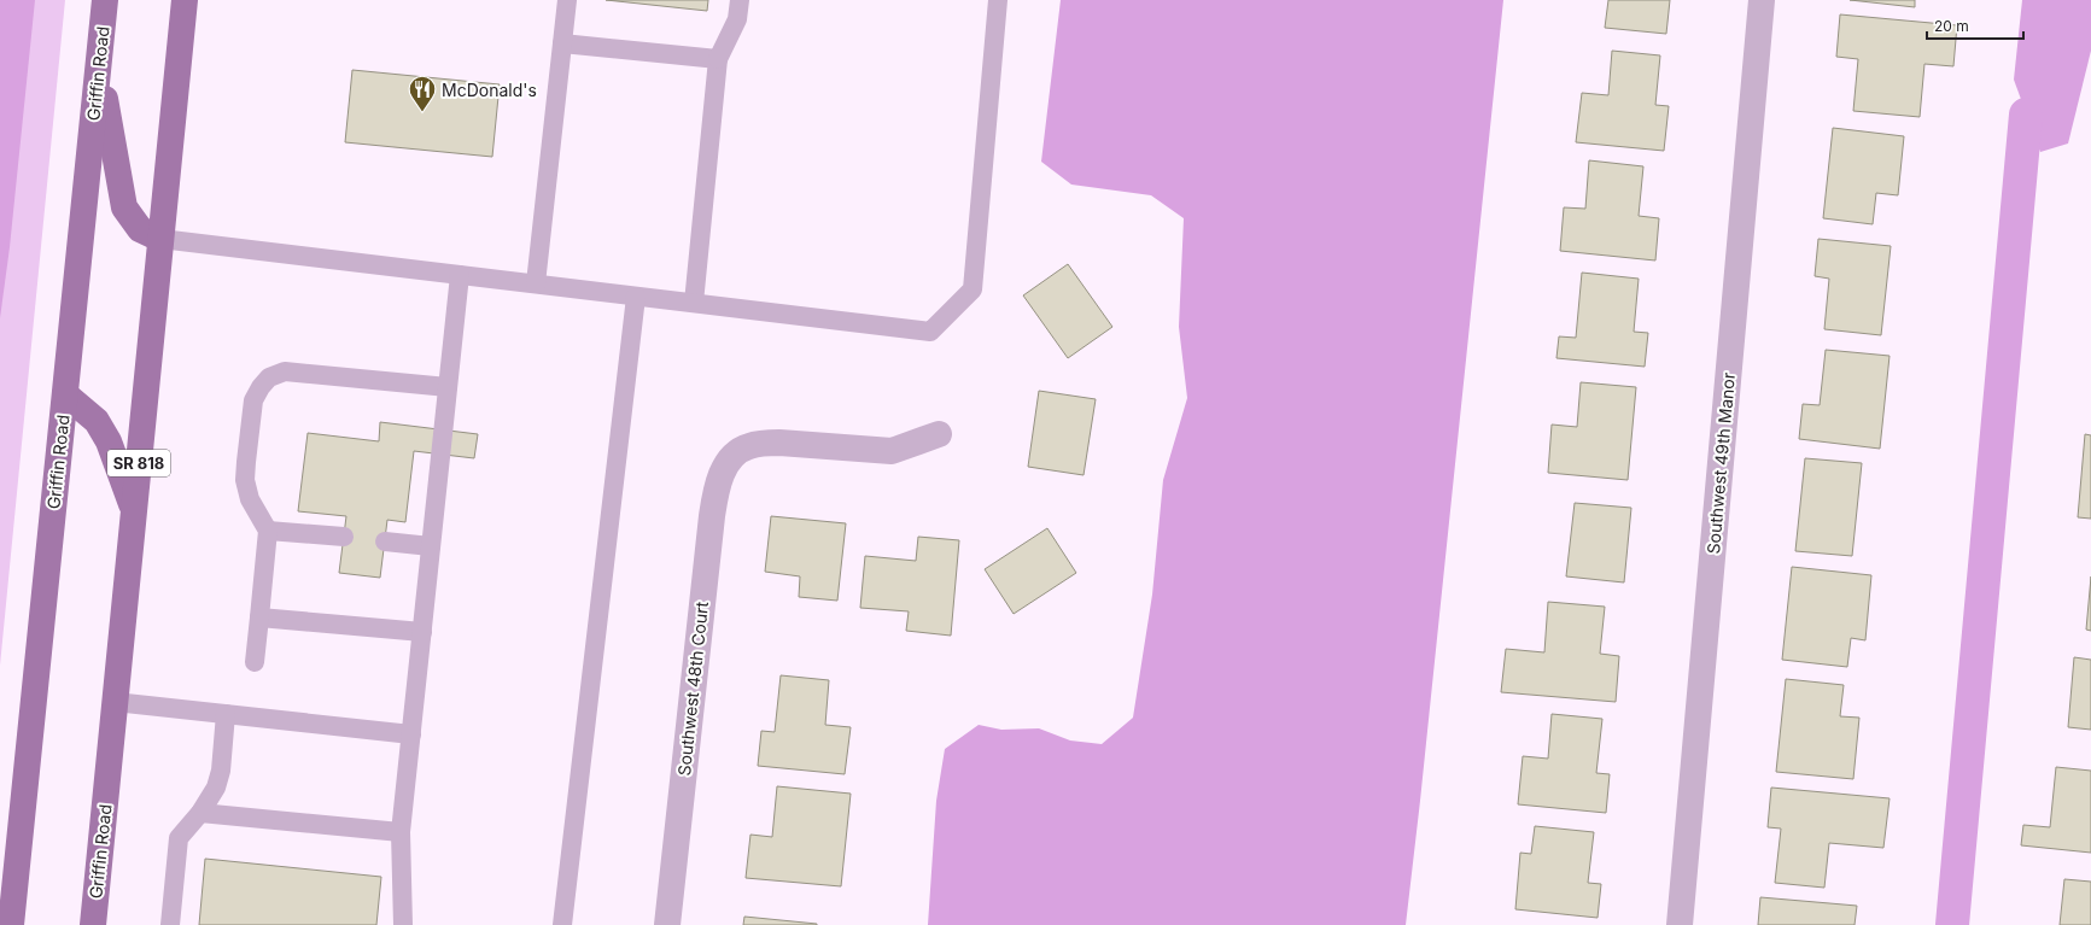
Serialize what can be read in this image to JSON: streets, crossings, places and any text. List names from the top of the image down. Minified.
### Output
{"streets":{"main road":["Griffin Road","SR 818"],"street":["Southwest 49th Manor","Southwest 48th Court"]},"places":{"restaurant":["McDonald's"]},"scale_bar":"20 m"}
